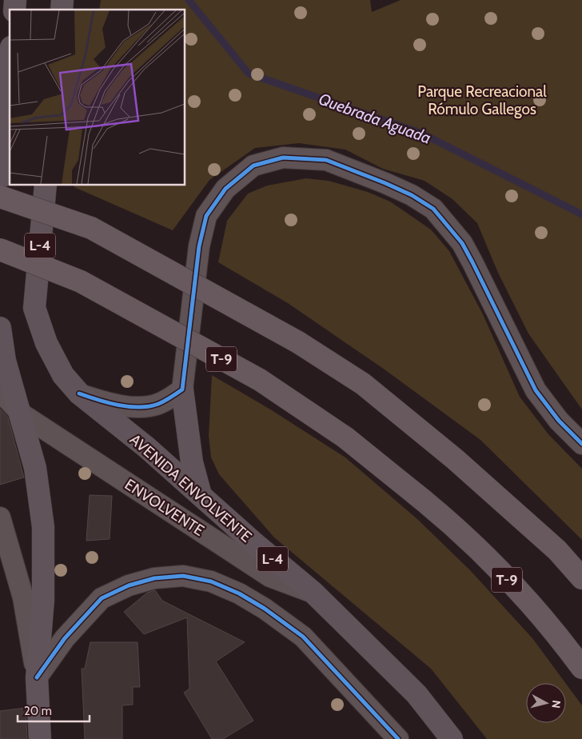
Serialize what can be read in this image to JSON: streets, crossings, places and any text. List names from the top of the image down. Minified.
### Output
{"streets":{"highway":["T-9"],"main road":["L-4","AVENIDA ENVOLVENTE"],"street":["ENVOLVENTE"]},"crossings":[["L-4","AVENIDA ENVOLVENTE"],["AVENIDA ENVOLVENTE","ENVOLVENTE"]],"water":["Quebrada Aguada"],"parks":["Parque Recreacional Rómulo Gallegos"],"scale_bar":"20 m","north":"right"}
